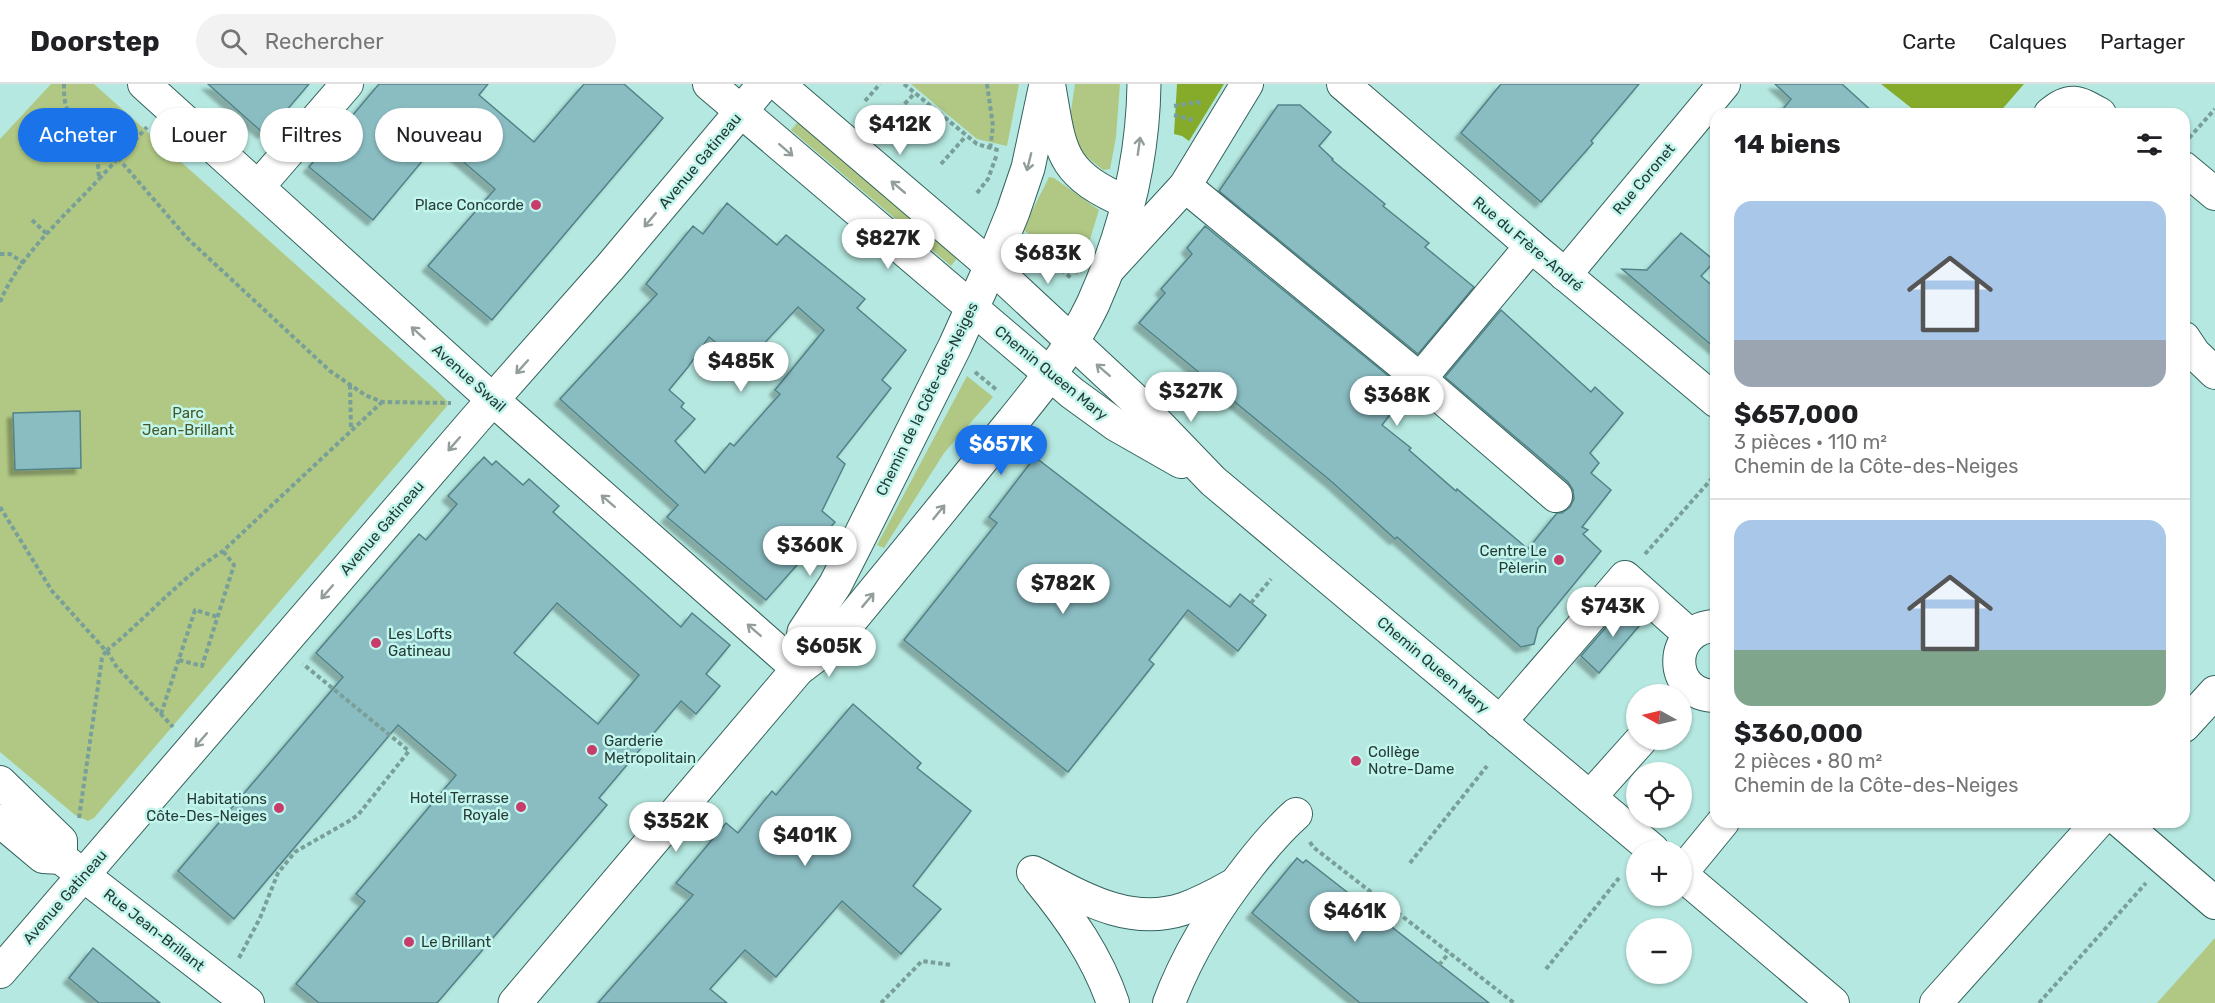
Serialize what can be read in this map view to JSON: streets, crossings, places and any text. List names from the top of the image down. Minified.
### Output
{"streets":{"main road":["Chemin de la Côte-des-Neiges"],"street":["Avenue Gatineau","Rue Coronet","Rue du Frère-André","Chemin Queen Mary","Avenue Swail","Rue Jean-Brillant"]},"crossings":[["Avenue Gatineau","Chemin Queen Mary"],["Avenue Gatineau","Avenue Swail"],["Avenue Gatineau","Rue Jean-Brillant"],["Rue Coronet","Rue du Frère-André"],["Chemin Queen Mary","Chemin de la Côte-des-Neiges"],["Avenue Swail","Chemin de la Côte-des-Neiges"]],"one_way":["Avenue Gatineau","Avenue Swail"],"parks":["Parc Jean-Brillant"],"places":["Place Concorde","Centre Le Pèlerin","Les Lofts Gatineau","Garderie Metropolitain","Collège Notre-Dame","Hotel Terrasse Royale","Habitations Côte-Des-Neiges","Le Brillant"],"north":"left","page":{"header":"Doorstep","search":"Rechercher","nav":["Carte","Calques","Partager"],"price":["$412K","$827K","$683K","$485K","$327K","$368K","$657K","$360K","$782K","$743K","$605K","$352K","$401K","$461K"],"chip":["Acheter","Louer","Filtres","Nouveau"],"heading":"14 biens","list":[{"name":"$657,000","note":"3 pièces · 110 m² · Chemin de la Côte-des-Neiges"},{"name":"$360,000","note":"2 pièces · 80 m² · Chemin de la Côte-des-Neiges"}],"map_buttons":["+","−"]}}
